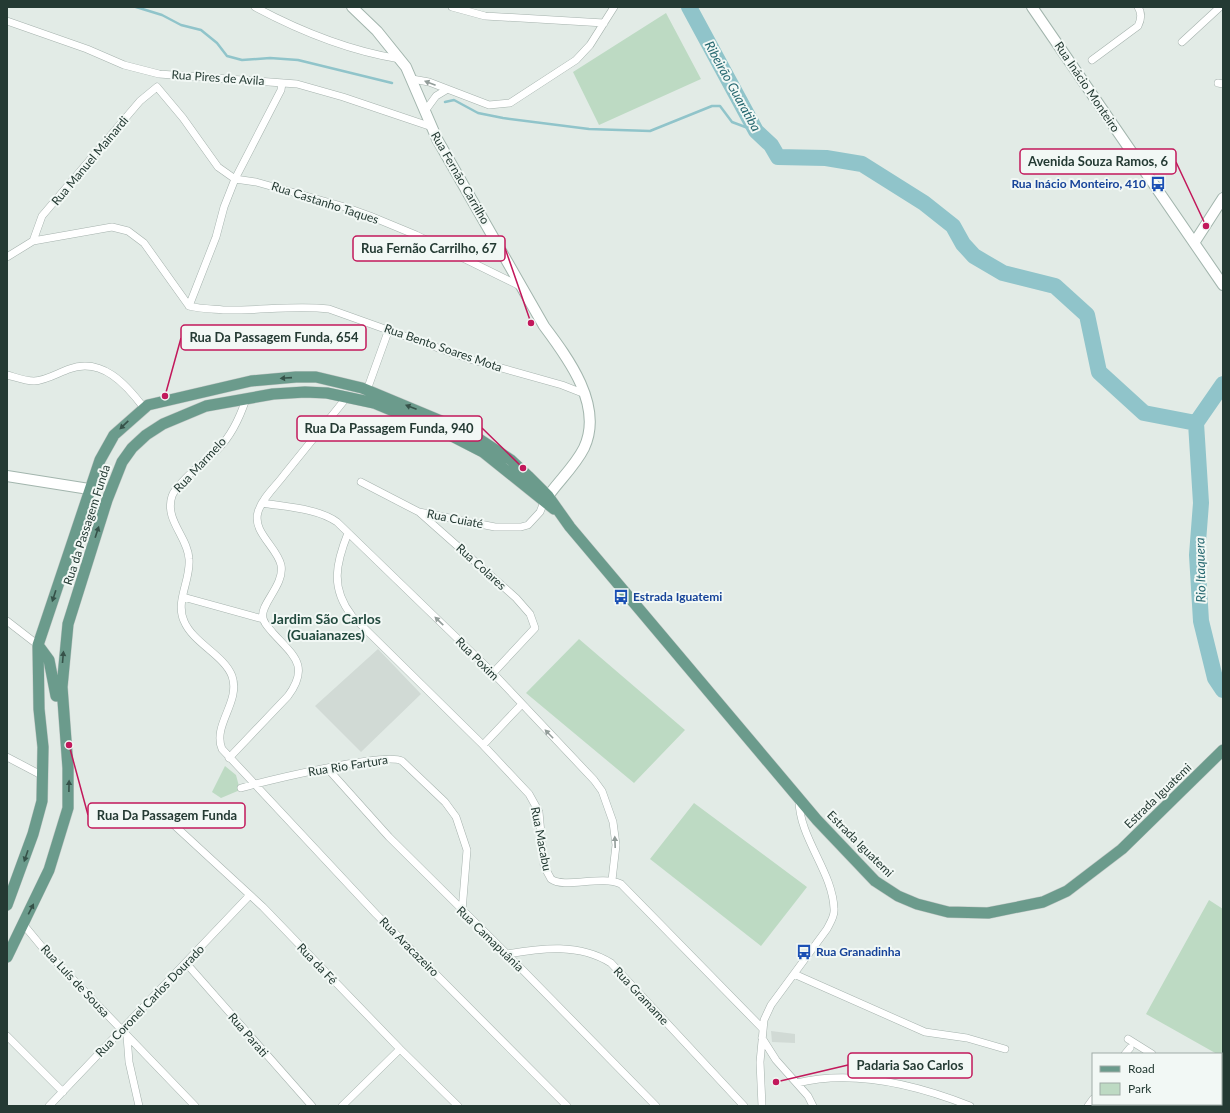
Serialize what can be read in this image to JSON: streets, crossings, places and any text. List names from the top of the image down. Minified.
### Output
{"streets":{"main road":["Rua da Passagem Funda","Estrada Iguatemi"],"street":["Rua Pires de Avila","Rua Inácio Monteiro","Rua Manuel Mainardi","Rua Fernão Carrilho","Rua Castanho Taques","Rua Bento Soares Mota","Rua Marmelo","Rua Cuiaté","Rua Colares","Rua Poxim","Rua Rio Fartura","Rua Macabu","Rua Camapuânia","Rua Aracazeiro","Rua da Fé","Rua Luís de Sousa","Rua Gramame","Rua Coronel Carlos Dourado","Rua Parati"]},"crossings":[["Rua Pires de Avila","Rua Fernão Carrilho"],["Rua Manuel Mainardi","Rua Castanho Taques"],["Rua Fernão Carrilho","Rua Castanho Taques"],["Rua Fernão Carrilho","Rua Bento Soares Mota"],["Rua Fernão Carrilho","Rua Cuiaté"],["Rua Fernão Carrilho","Rua da Passagem Funda"],["Rua Fernão Carrilho","Estrada Iguatemi"],["Rua Marmelo","Rua da Passagem Funda"],["Rua Marmelo","Rua Rio Fartura"],["Rua Marmelo","Rua Aracazeiro"],["Rua Cuiaté","Rua da Passagem Funda"],["Rua Cuiaté","Rua Colares"],["Rua Cuiaté","Estrada Iguatemi"],["Rua da Passagem Funda","Estrada Iguatemi"],["Rua da Passagem Funda","Rua Luís de Sousa"],["Rua Colares","Rua Poxim"],["Rua Poxim","Rua Macabu"],["Rua Rio Fartura","Rua Camapuânia"],["Rua Rio Fartura","Rua Aracazeiro"],["Rua Camapuânia","Rua Gramame"],["Rua da Fé","Rua Coronel Carlos Dourado"],["Rua Luís de Sousa","Rua Coronel Carlos Dourado"],["Rua Coronel Carlos Dourado","Rua Parati"]],"one_way":["Rua Poxim"],"districts":["Jardim São Carlos (Guaianazes)"],"water":["Ribeirão Guaratiba","Rio Itaquera"],"places":{"bus stop":["Rua Inácio Monteiro, 410","Estrada Iguatemi","Rua Granadinha"],"other":["Avenida Souza Ramos, 6","Rua Fernão Carrilho, 67","Rua Da Passagem Funda, 654","Rua Da Passagem Funda, 940","Rua Da Passagem Funda","Padaria Sao Carlos"]},"legend":["Road","Park"]}
